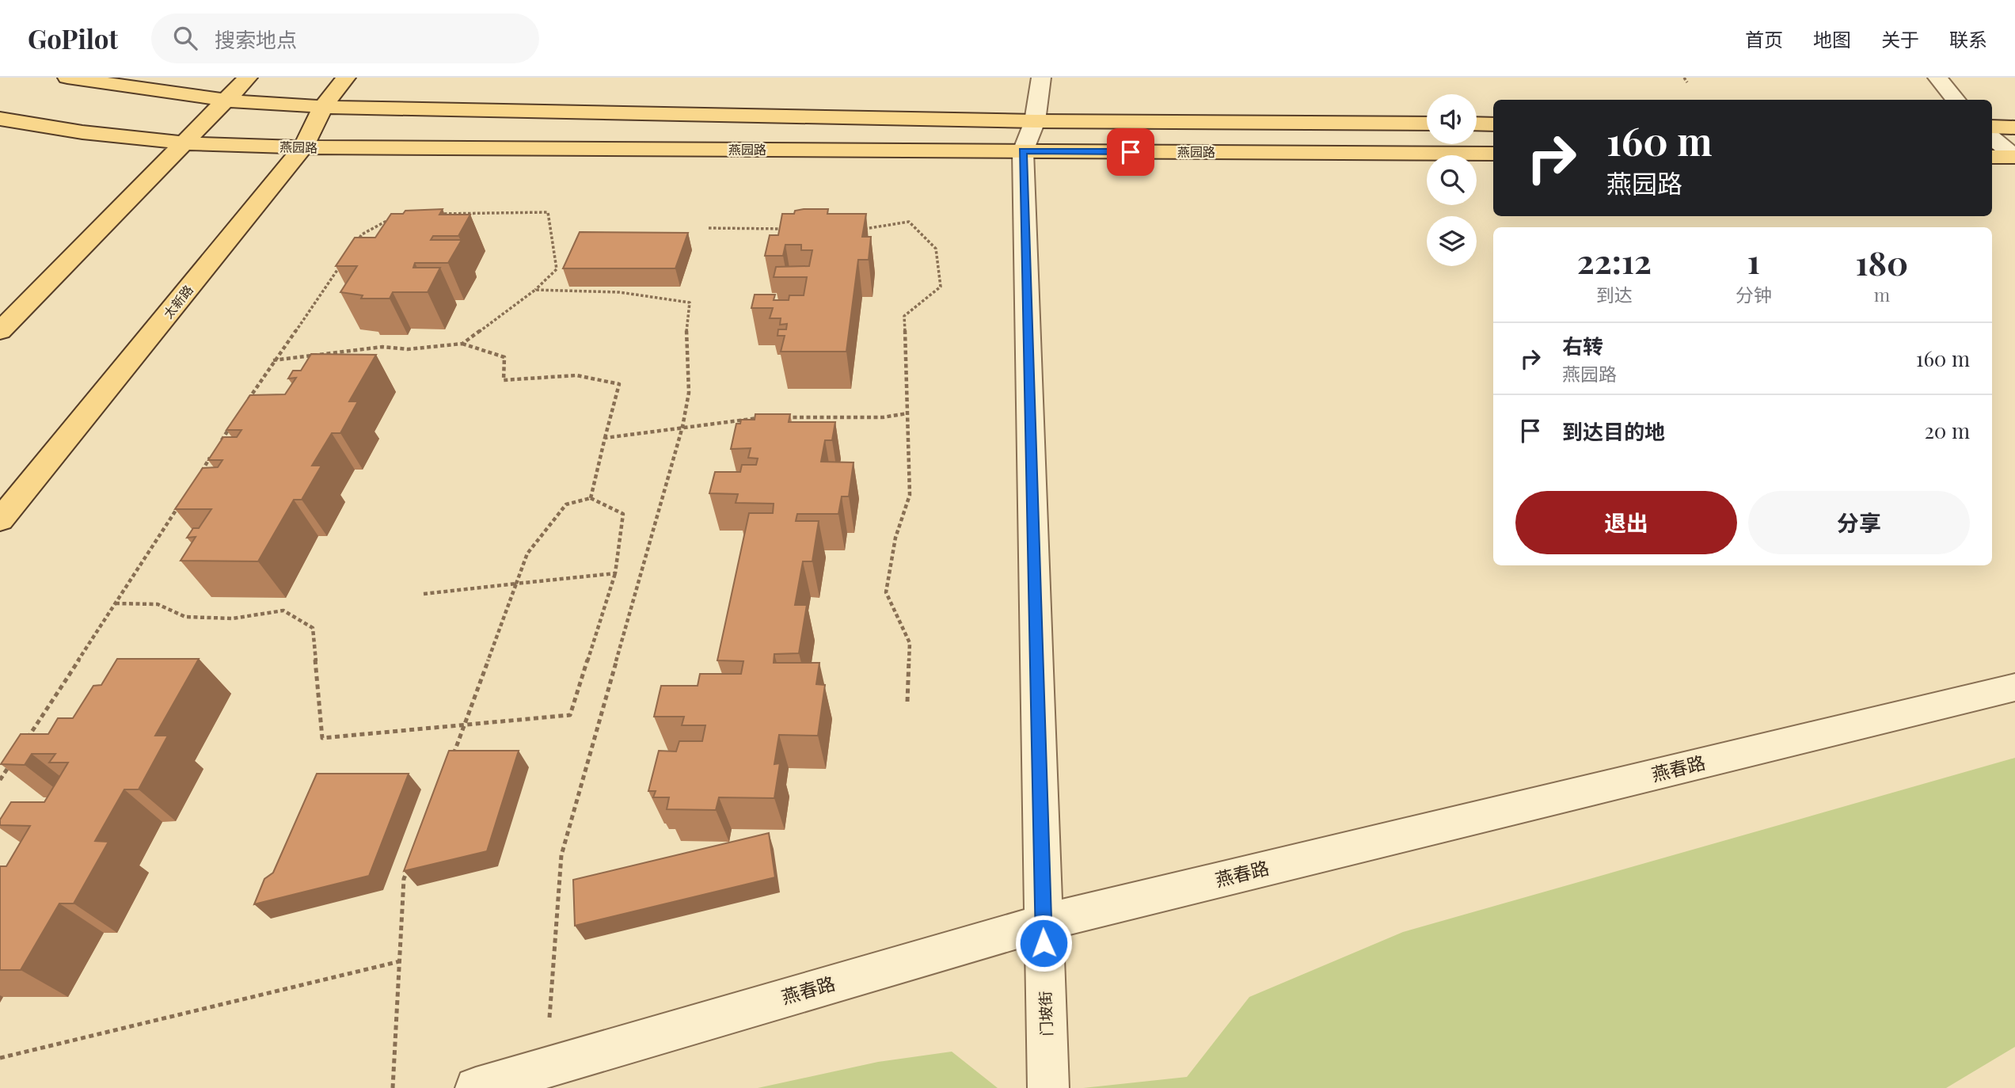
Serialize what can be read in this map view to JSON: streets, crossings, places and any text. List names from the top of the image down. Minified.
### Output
{"streets":{"main road":["燕园路","太新路"],"street":["燕春路","门坡街"]},"crossings":[["燕园路","太新路"],["燕园路","门坡街"],["燕春路","门坡街"]],"page":{"header":"GoPilot","search":"搜索地点","nav":["首页","地图","关于","联系"],"turn":["160 m","燕园路"],"eta":["22:12","到达","1","分钟","180","m"],"list":[{"name":"右转","note":"燕园路","value":"160 m"},{"name":"到达目的地","value":"20 m"}],"buttons":["退出","分享"]}}
